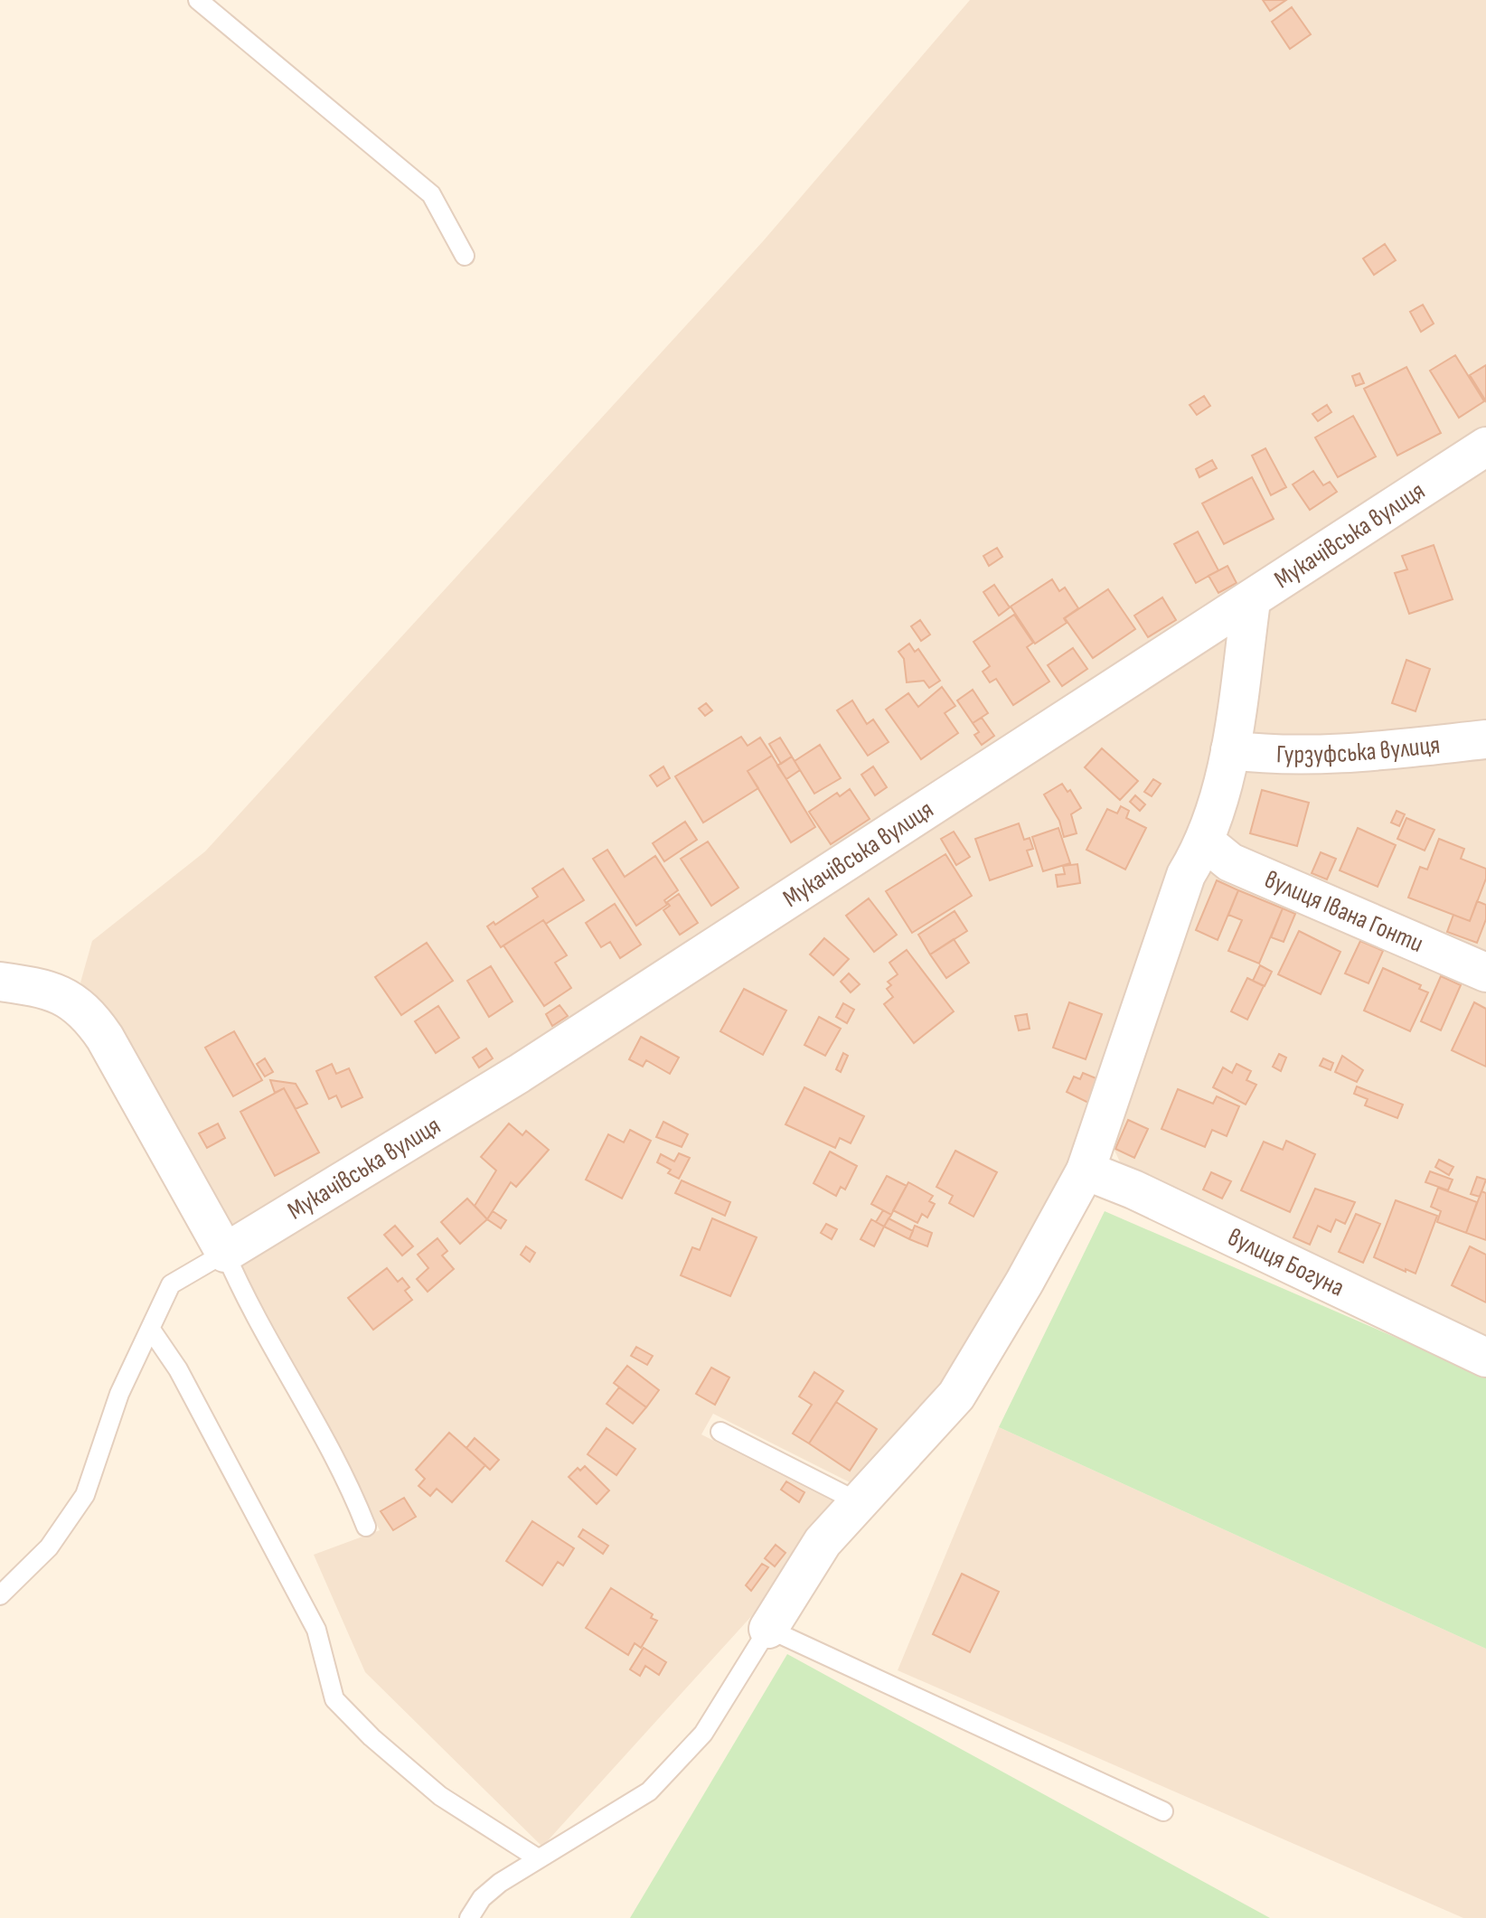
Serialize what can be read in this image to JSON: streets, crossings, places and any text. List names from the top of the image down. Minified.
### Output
{"streets":{"street":["Мукачівська вулиця","Гурзуфська вулиця","вулиця Івана Гонти","вулиця Богуна"]}}
